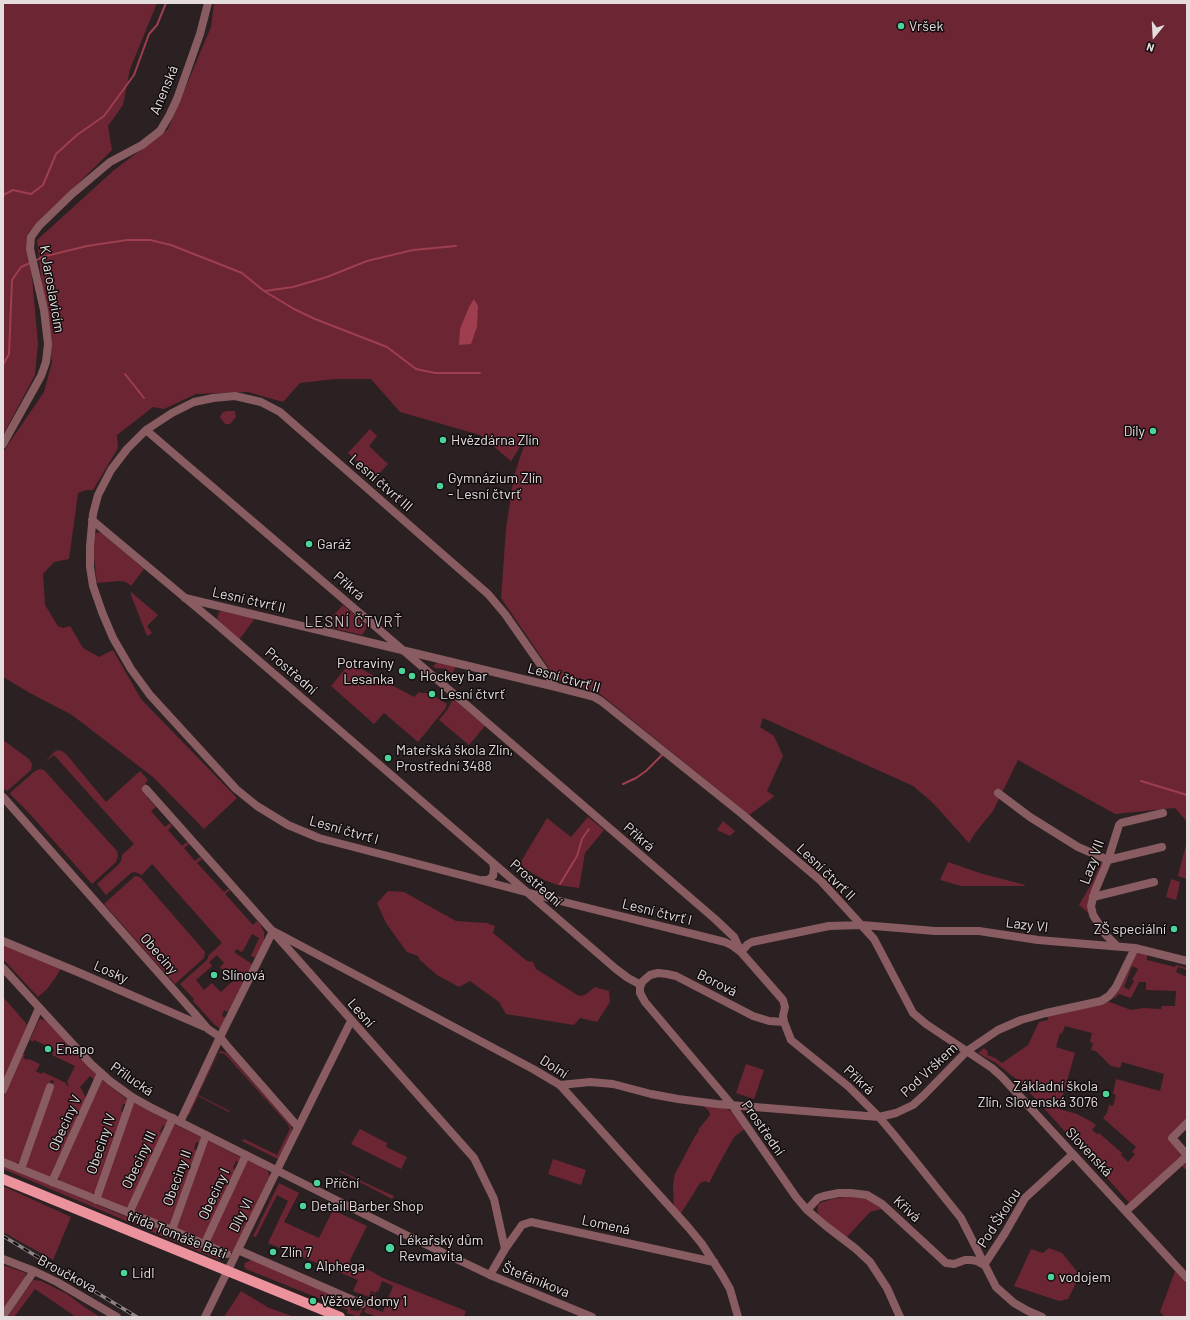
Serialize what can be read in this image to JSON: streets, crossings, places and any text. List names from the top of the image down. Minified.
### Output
{"streets":{"main road":["třída Tomáše Bati"],"street":["Anenská","K Jaroslavicím","Lesní čtvrť III","Příkrá","Lesní čtvrť II","Prostřední","Lesní čtvrť I","Lazy VII","Lazy VI","Obeciny","Losky","Borová","Lesní","Dolní","Pod Vrškem","Přílucká","Obeciny V","Obeciny IV","Slovenská","Obeciny III","Obeciny II","Obeciny I","Křivá","Díly VI","Pod Školou","Lomená","Broučkova","Štefánikova"]},"crossings":[["Anenská","K Jaroslavicím"],["Lesní čtvrť III","Příkrá"],["Lesní čtvrť III","Lesní čtvrť II"],["Lesní čtvrť III","Lesní čtvrť I"],["Příkrá","Lesní čtvrť II"],["Příkrá","Lesní čtvrť I"],["Příkrá","Borová"],["Příkrá","Pod Vrškem"],["Příkrá","Křivá"],["Příkrá","Pod Školou"],["Lesní čtvrť II","Prostřední"],["Lesní čtvrť II","Lazy VI"],["Lesní čtvrť II","Slovenská"],["Prostřední","Lesní čtvrť I"],["Prostřední","Borová"],["Prostřední","Pod Vrškem"],["Prostřední","Křivá"],["Lazy VII","Lazy VI"],["Lazy VI","Pod Vrškem"],["Lazy VI","Slovenská"],["Obeciny","Losky"],["Lesní","Dolní"],["Lesní","Lomená"],["Dolní","Pod Vrškem"],["Dolní","Lomená"],["Pod Vrškem","Slovenská"],["Přílucká","Obeciny V"],["Přílucká","Obeciny IV"],["Přílucká","Obeciny III"],["Přílucká","Obeciny II"],["Přílucká","Obeciny I"],["Přílucká","Díly VI"],["Přílucká","Štefánikova"],["Slovenská","Pod Školou"],["Křivá","Pod Školou"],["Díly VI","třída Tomáše Bati"],["Díly VI","Štefánikova"]],"districts":["LESNÍ ČTVRŤ"],"places":["Vršek","Díly","Hvězdárna Zlín","Gymnázium Zlín - Lesní čtvrť","Garáž","Potraviny Lesanka","Hockey bar","Lesní čtvrť","Mateřská škola Zlín, Prostřední 3488","ZŠ speciální","Slínová","Enapo","Základní škola Zlín, Slovenská 3076","Příční","Detail Barber Shop","Lékařský dům Revmavita","Zlín 7","Alphega","Lidl","vodojem","Věžové domy 1"],"north":"bottom"}
